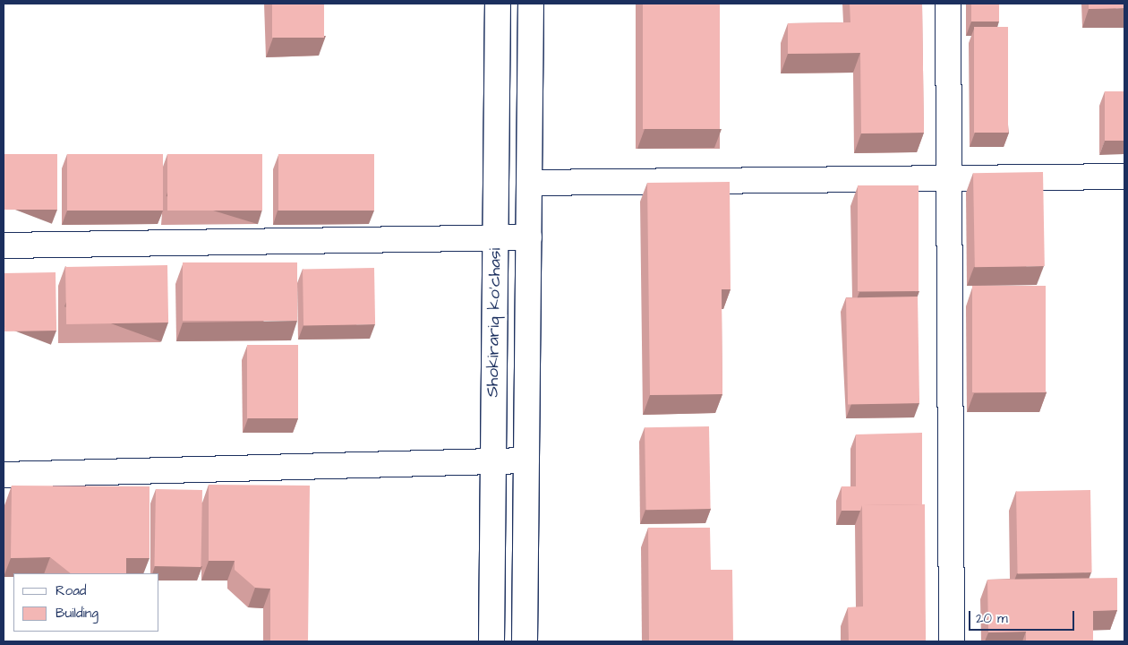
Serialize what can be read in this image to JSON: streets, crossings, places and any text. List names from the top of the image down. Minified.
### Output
{"streets":{"street":["Shokirariq ko'chasi"]},"legend":["Road","Building"],"scale_bar":"20 m"}
